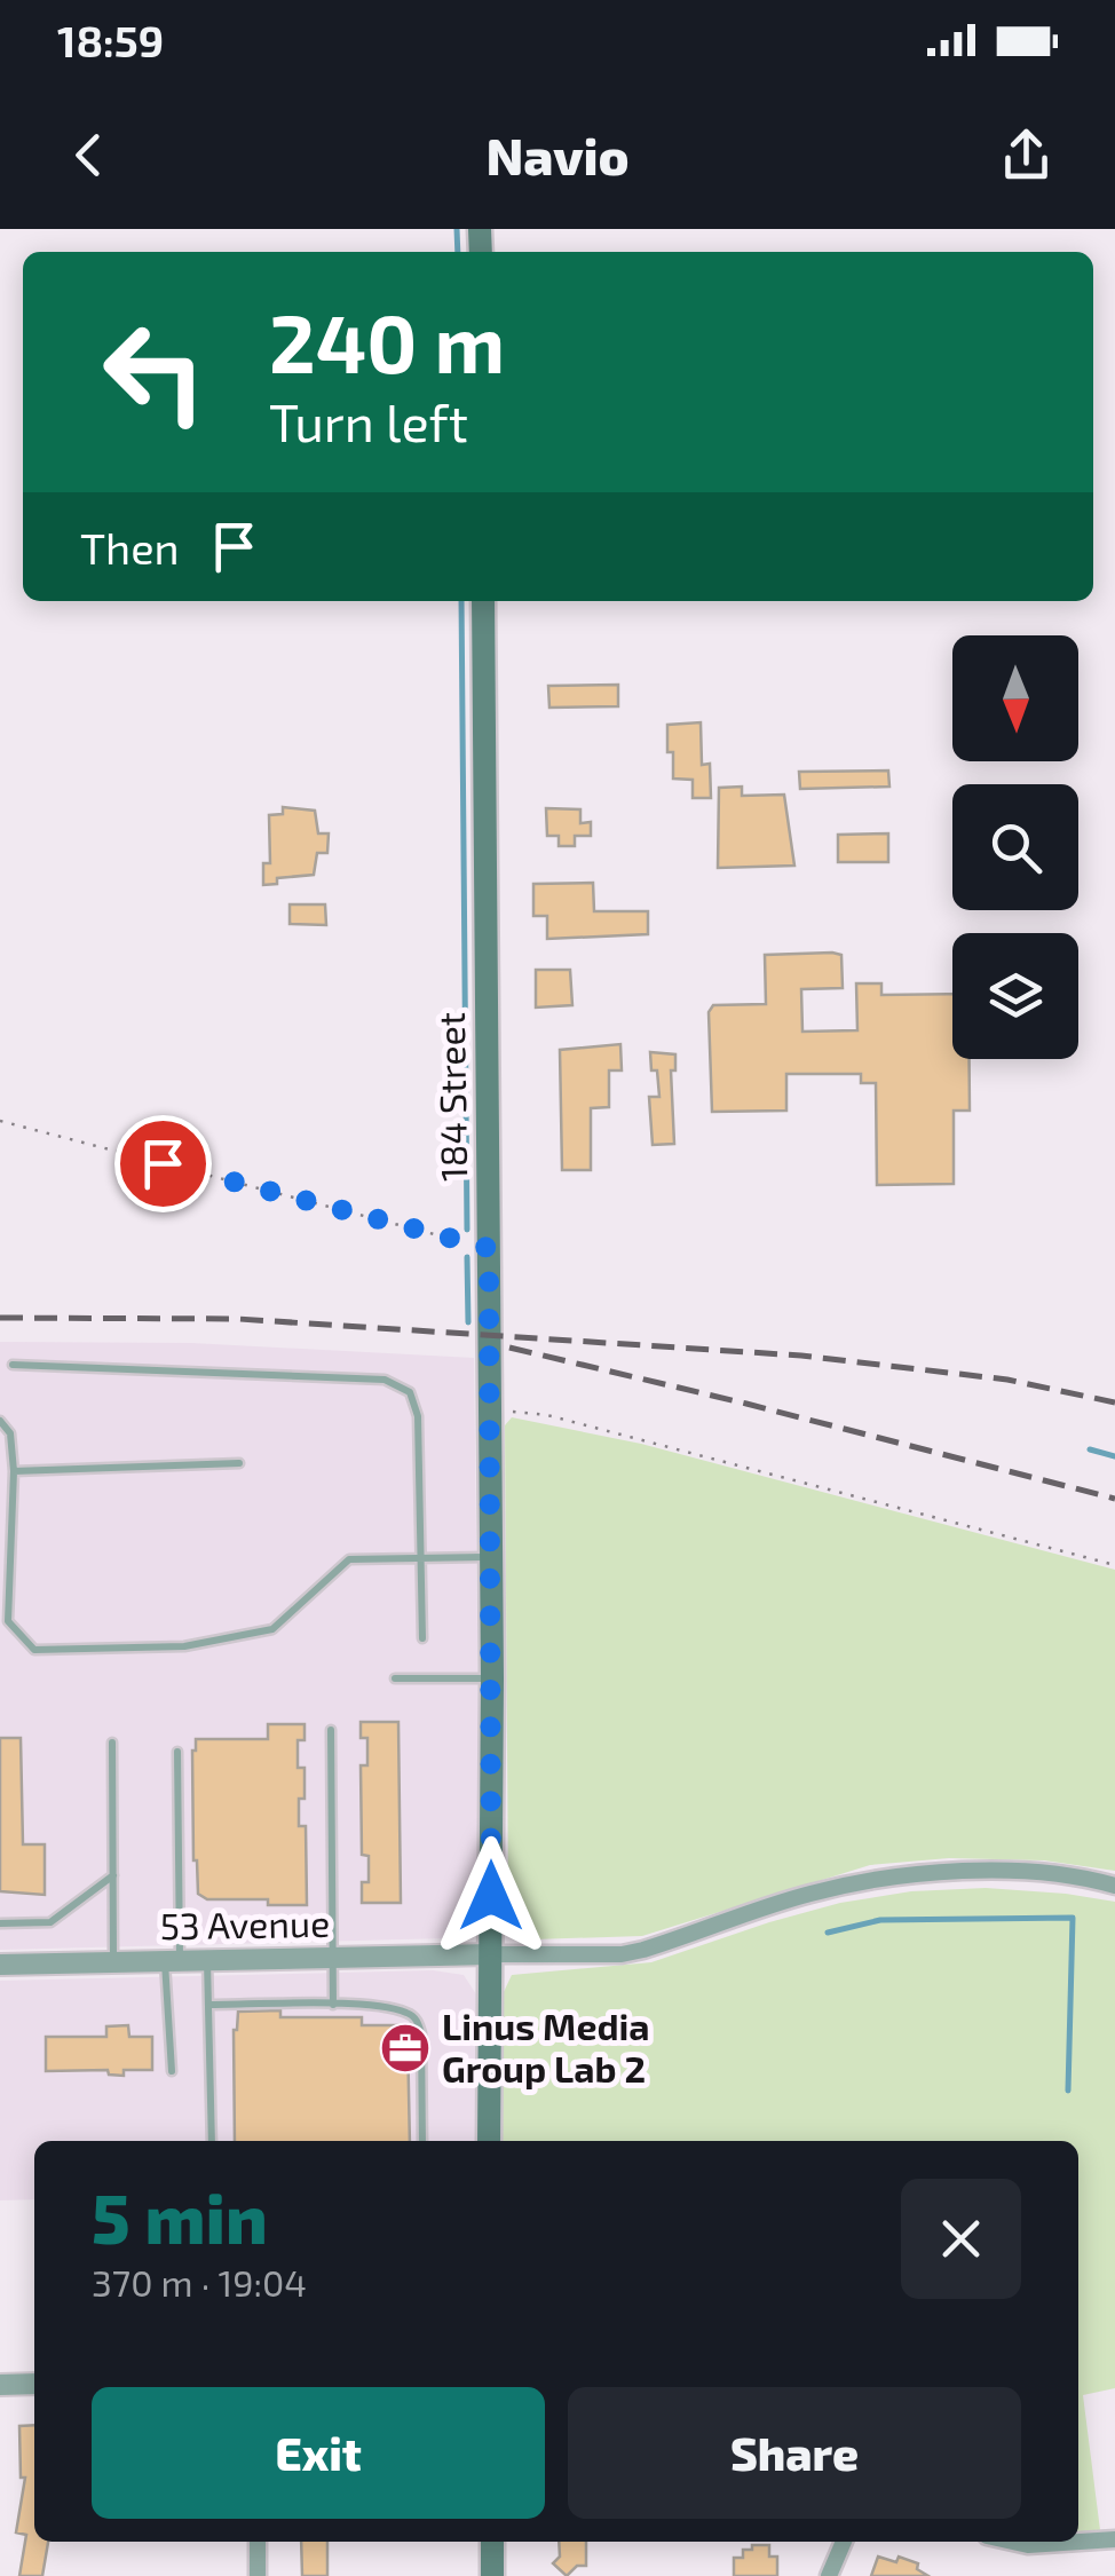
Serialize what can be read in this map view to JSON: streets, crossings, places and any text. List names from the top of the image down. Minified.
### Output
{"streets":{"main road":["184 Street"],"street":["53 Avenue"]},"crossings":[["184 Street","53 Avenue"]],"places":{"office":["Linus Media Group Lab 2"]},"north":"bottom","page":{"status":"18:59","header":"Navio","turn":["240 m","Turn left"],"then":"Then","heading":["5 min","370 m · 19:04"],"buttons":["Exit","Share"]}}
